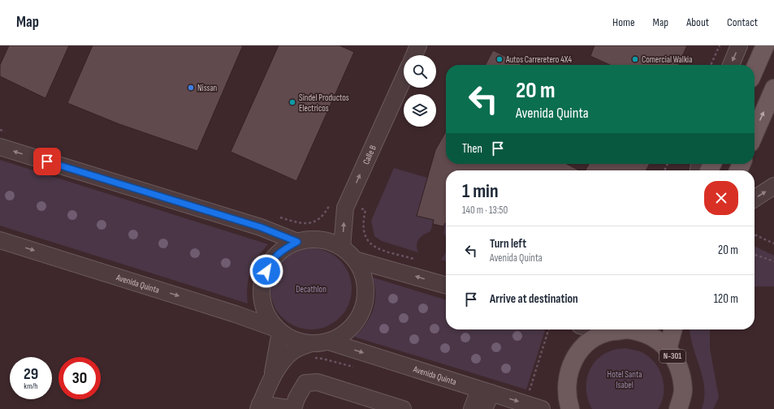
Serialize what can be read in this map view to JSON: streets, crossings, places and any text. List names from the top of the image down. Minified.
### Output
{"streets":{"main road":["N-301"],"street":["Calle B","Avenida Quinta"]},"crossings":[["Calle B","Avenida Quinta"]],"one_way":["Calle B"],"parks":["Decathlon","Hotel Santa Isabel"],"places":["Autos Carreretero 4X4","Comercial Walkia","Nissan","Sindel Productos Electricos"],"page":{"header":"Map","nav":["Home","Map","About","Contact"],"turn":["20 m","Avenida Quinta"],"then":"Then","heading":["1 min","140 m · 13:50"],"list":[{"name":"Turn left","note":"Avenida Quinta","value":"20 m"},{"name":"Arrive at destination","value":"120 m"}],"speed":"29 km/h","limit":"30"}}
